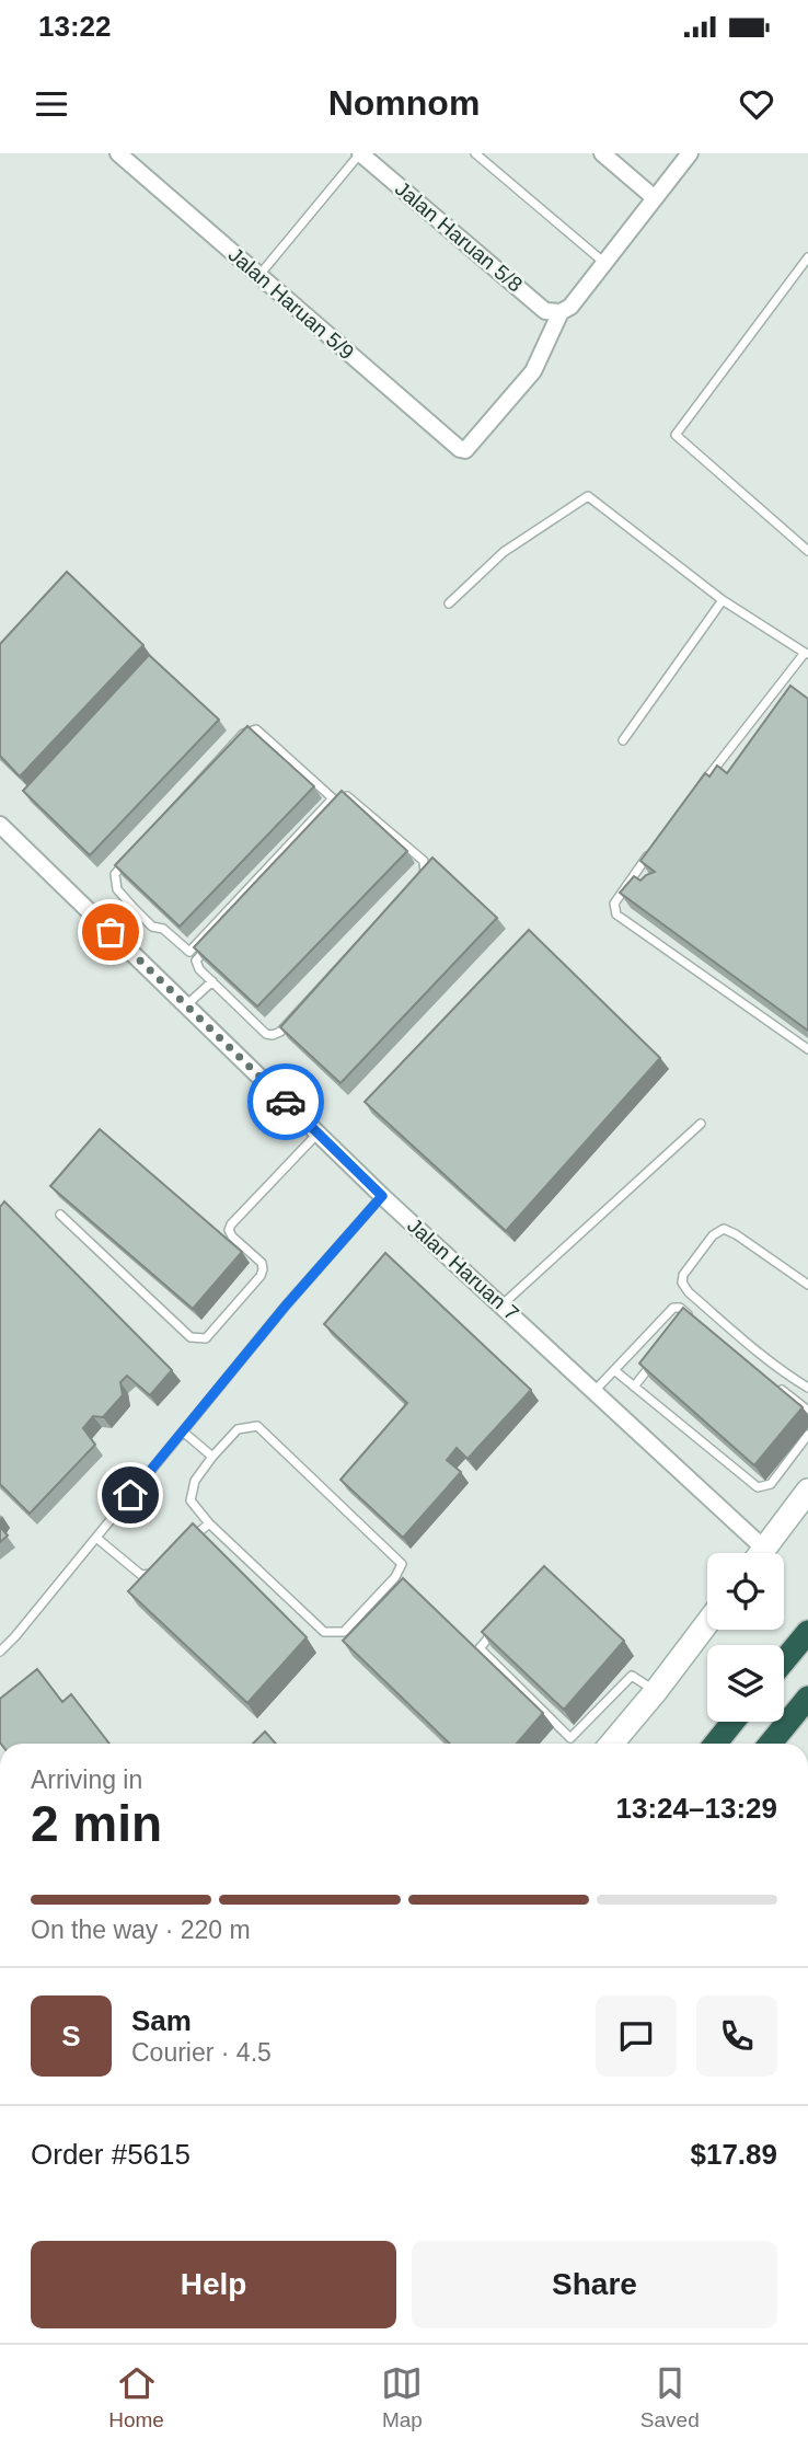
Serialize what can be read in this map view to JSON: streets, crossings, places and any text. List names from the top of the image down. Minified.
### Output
{"streets":{"street":["Jalan Haruan 5/8","Jalan Haruan 5/9","Jalan Haruan 7"]},"crossings":[["Jalan Haruan 5/8","Jalan Haruan 5/9"]],"page":{"status":"13:22","header":"Nomnom","heading":["2 min","Arriving in","13:24–13:29"],"panel":["Sam","Courier · 4.5","Order #5615","$17.89"],"bar":"On the way · 220 m","round":"S","buttons":["Help","Share"],"tabs":["Home","Map","Saved"]}}
